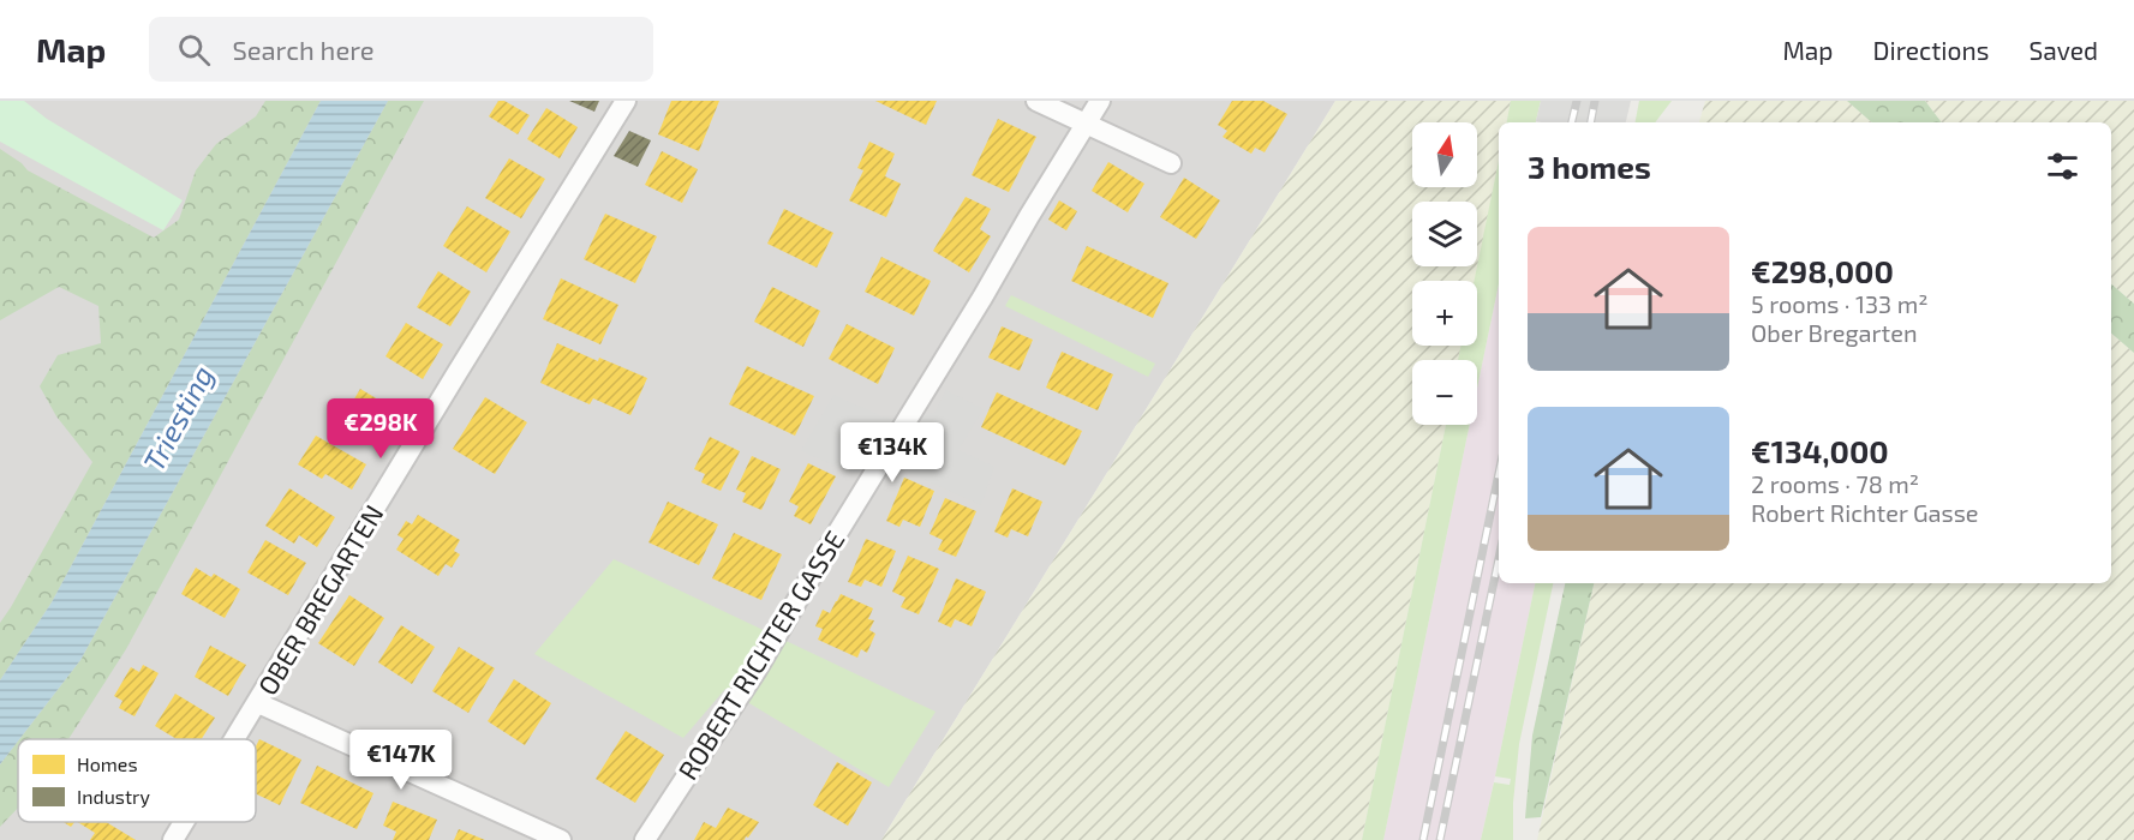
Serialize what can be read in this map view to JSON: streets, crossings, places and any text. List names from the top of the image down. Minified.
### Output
{"streets":{"street":["OBER BREGARTEN","ROBERT RICHTER GASSE"]},"water":["Triesting"],"legend":["Homes","Industry"],"north":"top","page":{"header":"Map","search":"Search here","nav":["Map","Directions","Saved"],"map_buttons":["+","−"],"heading":"3 homes","list":[{"name":"€298,000","note":"5 rooms · 133 m² · Ober Bregarten"},{"name":"€134,000","note":"2 rooms · 78 m² · Robert Richter Gasse"}],"price":["€298K","€134K","€147K"]}}
